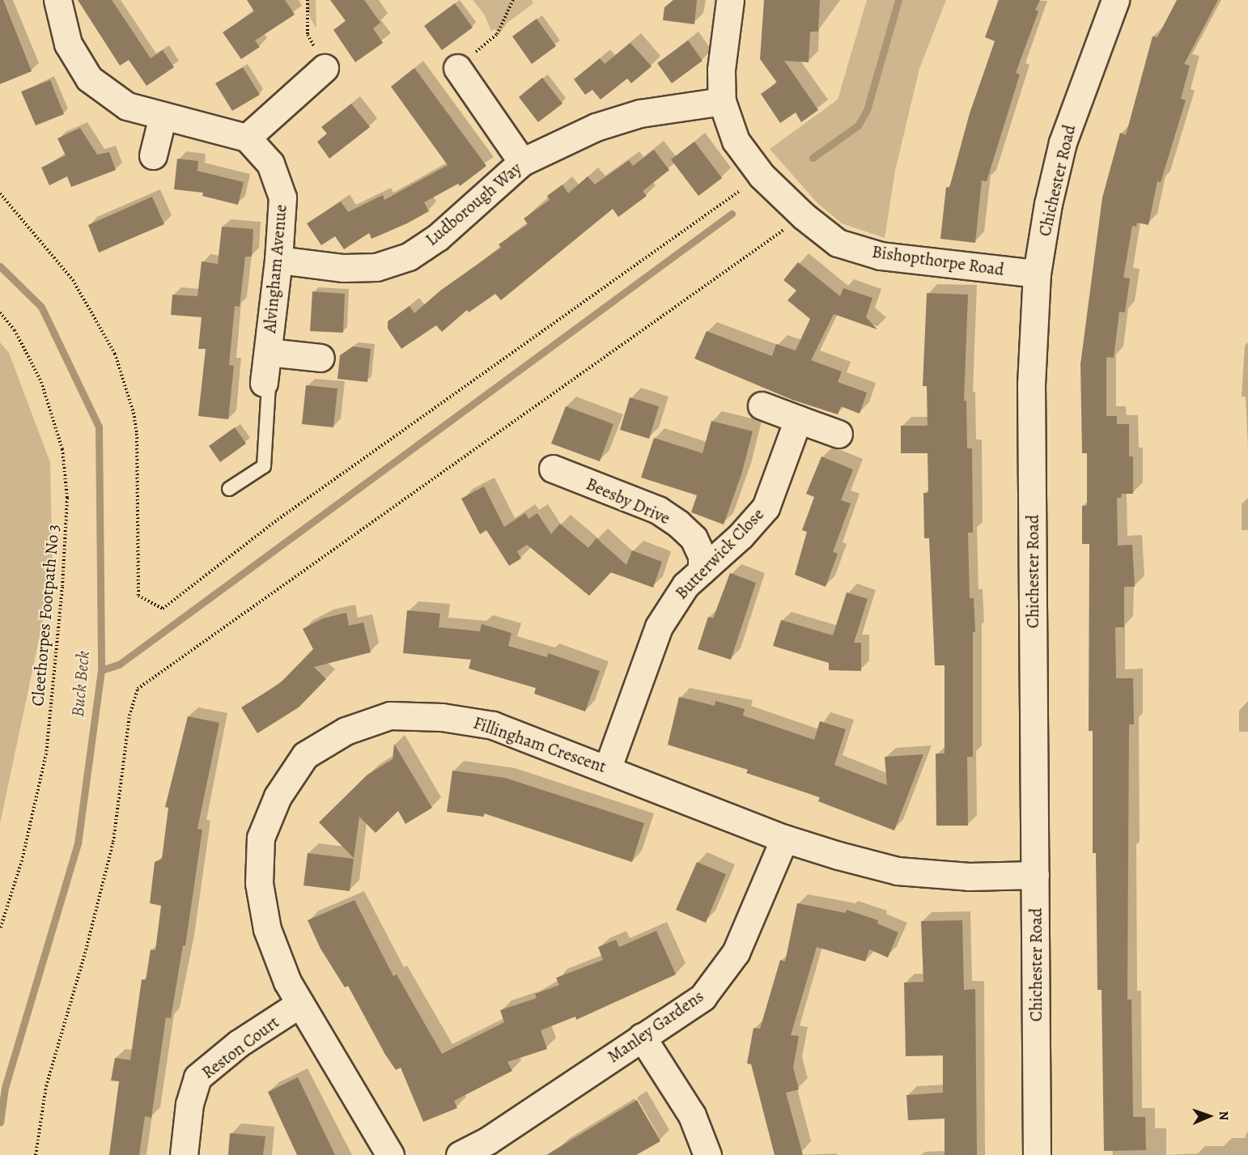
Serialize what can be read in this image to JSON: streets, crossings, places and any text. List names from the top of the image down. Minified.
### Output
{"streets":{"street":["Chichester Road","Ludborough Way","Bishopthorpe Road","Alvingham Avenue","Beesby Drive","Butterwick Close","Fillingham Crescent","Manley Gardens","Reston Court"],"path":["Cleethorpes Footpath No 3"]},"crossings":[["Chichester Road","Bishopthorpe Road"],["Chichester Road","Fillingham Crescent"],["Ludborough Way","Bishopthorpe Road"],["Ludborough Way","Alvingham Avenue"],["Beesby Drive","Butterwick Close"],["Butterwick Close","Fillingham Crescent"],["Fillingham Crescent","Manley Gardens"],["Fillingham Crescent","Reston Court"]],"water":["Buck Beck"],"north":"right"}
